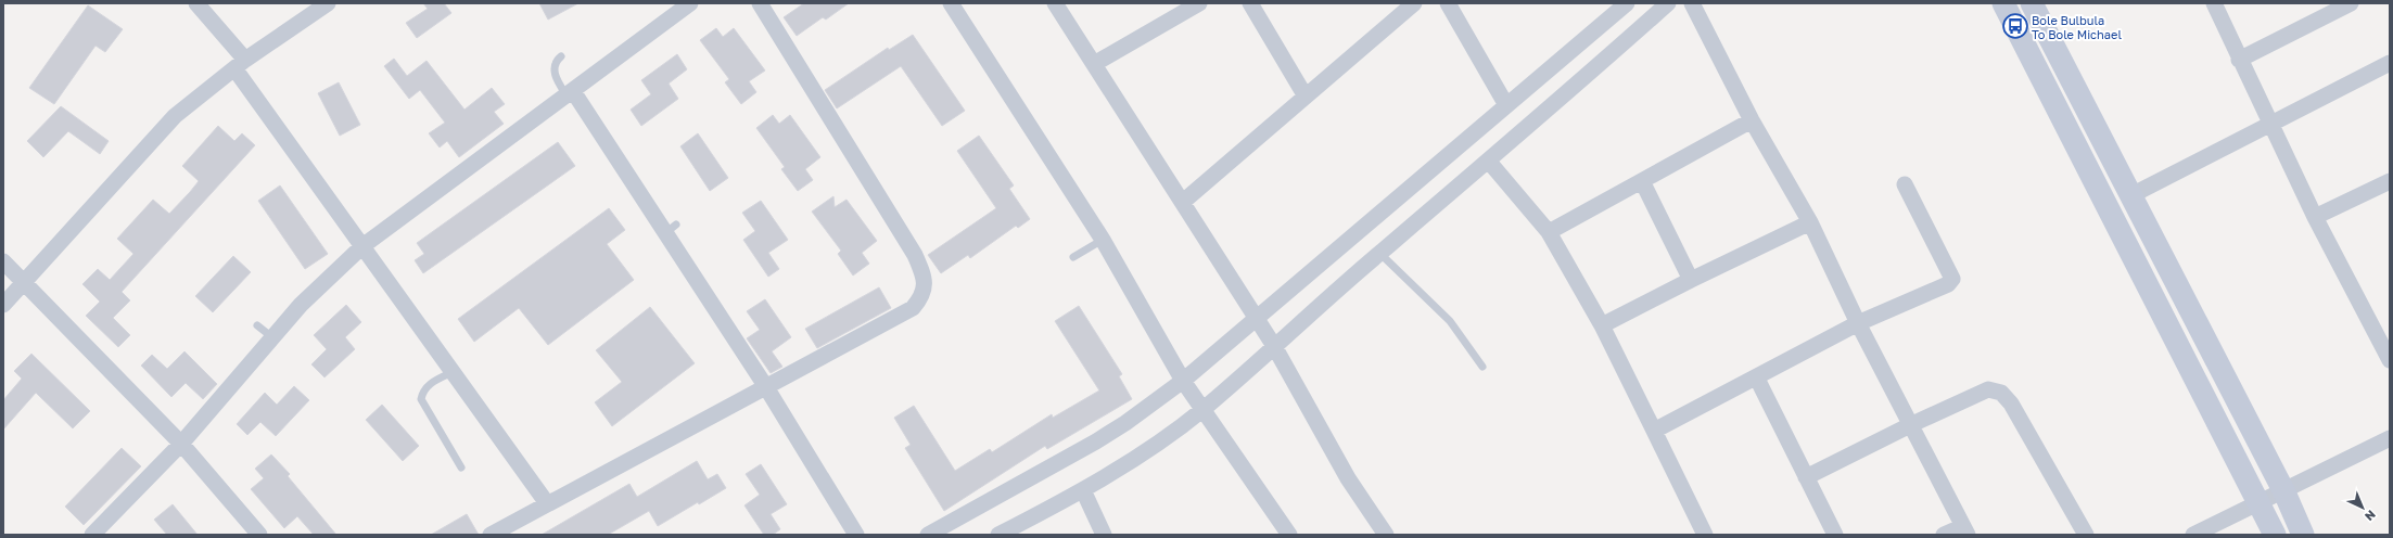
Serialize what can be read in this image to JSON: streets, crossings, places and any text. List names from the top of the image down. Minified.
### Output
{"places":{"bus stop":["Bole Bulbula To Bole Michael"]},"north":"bottom right"}
